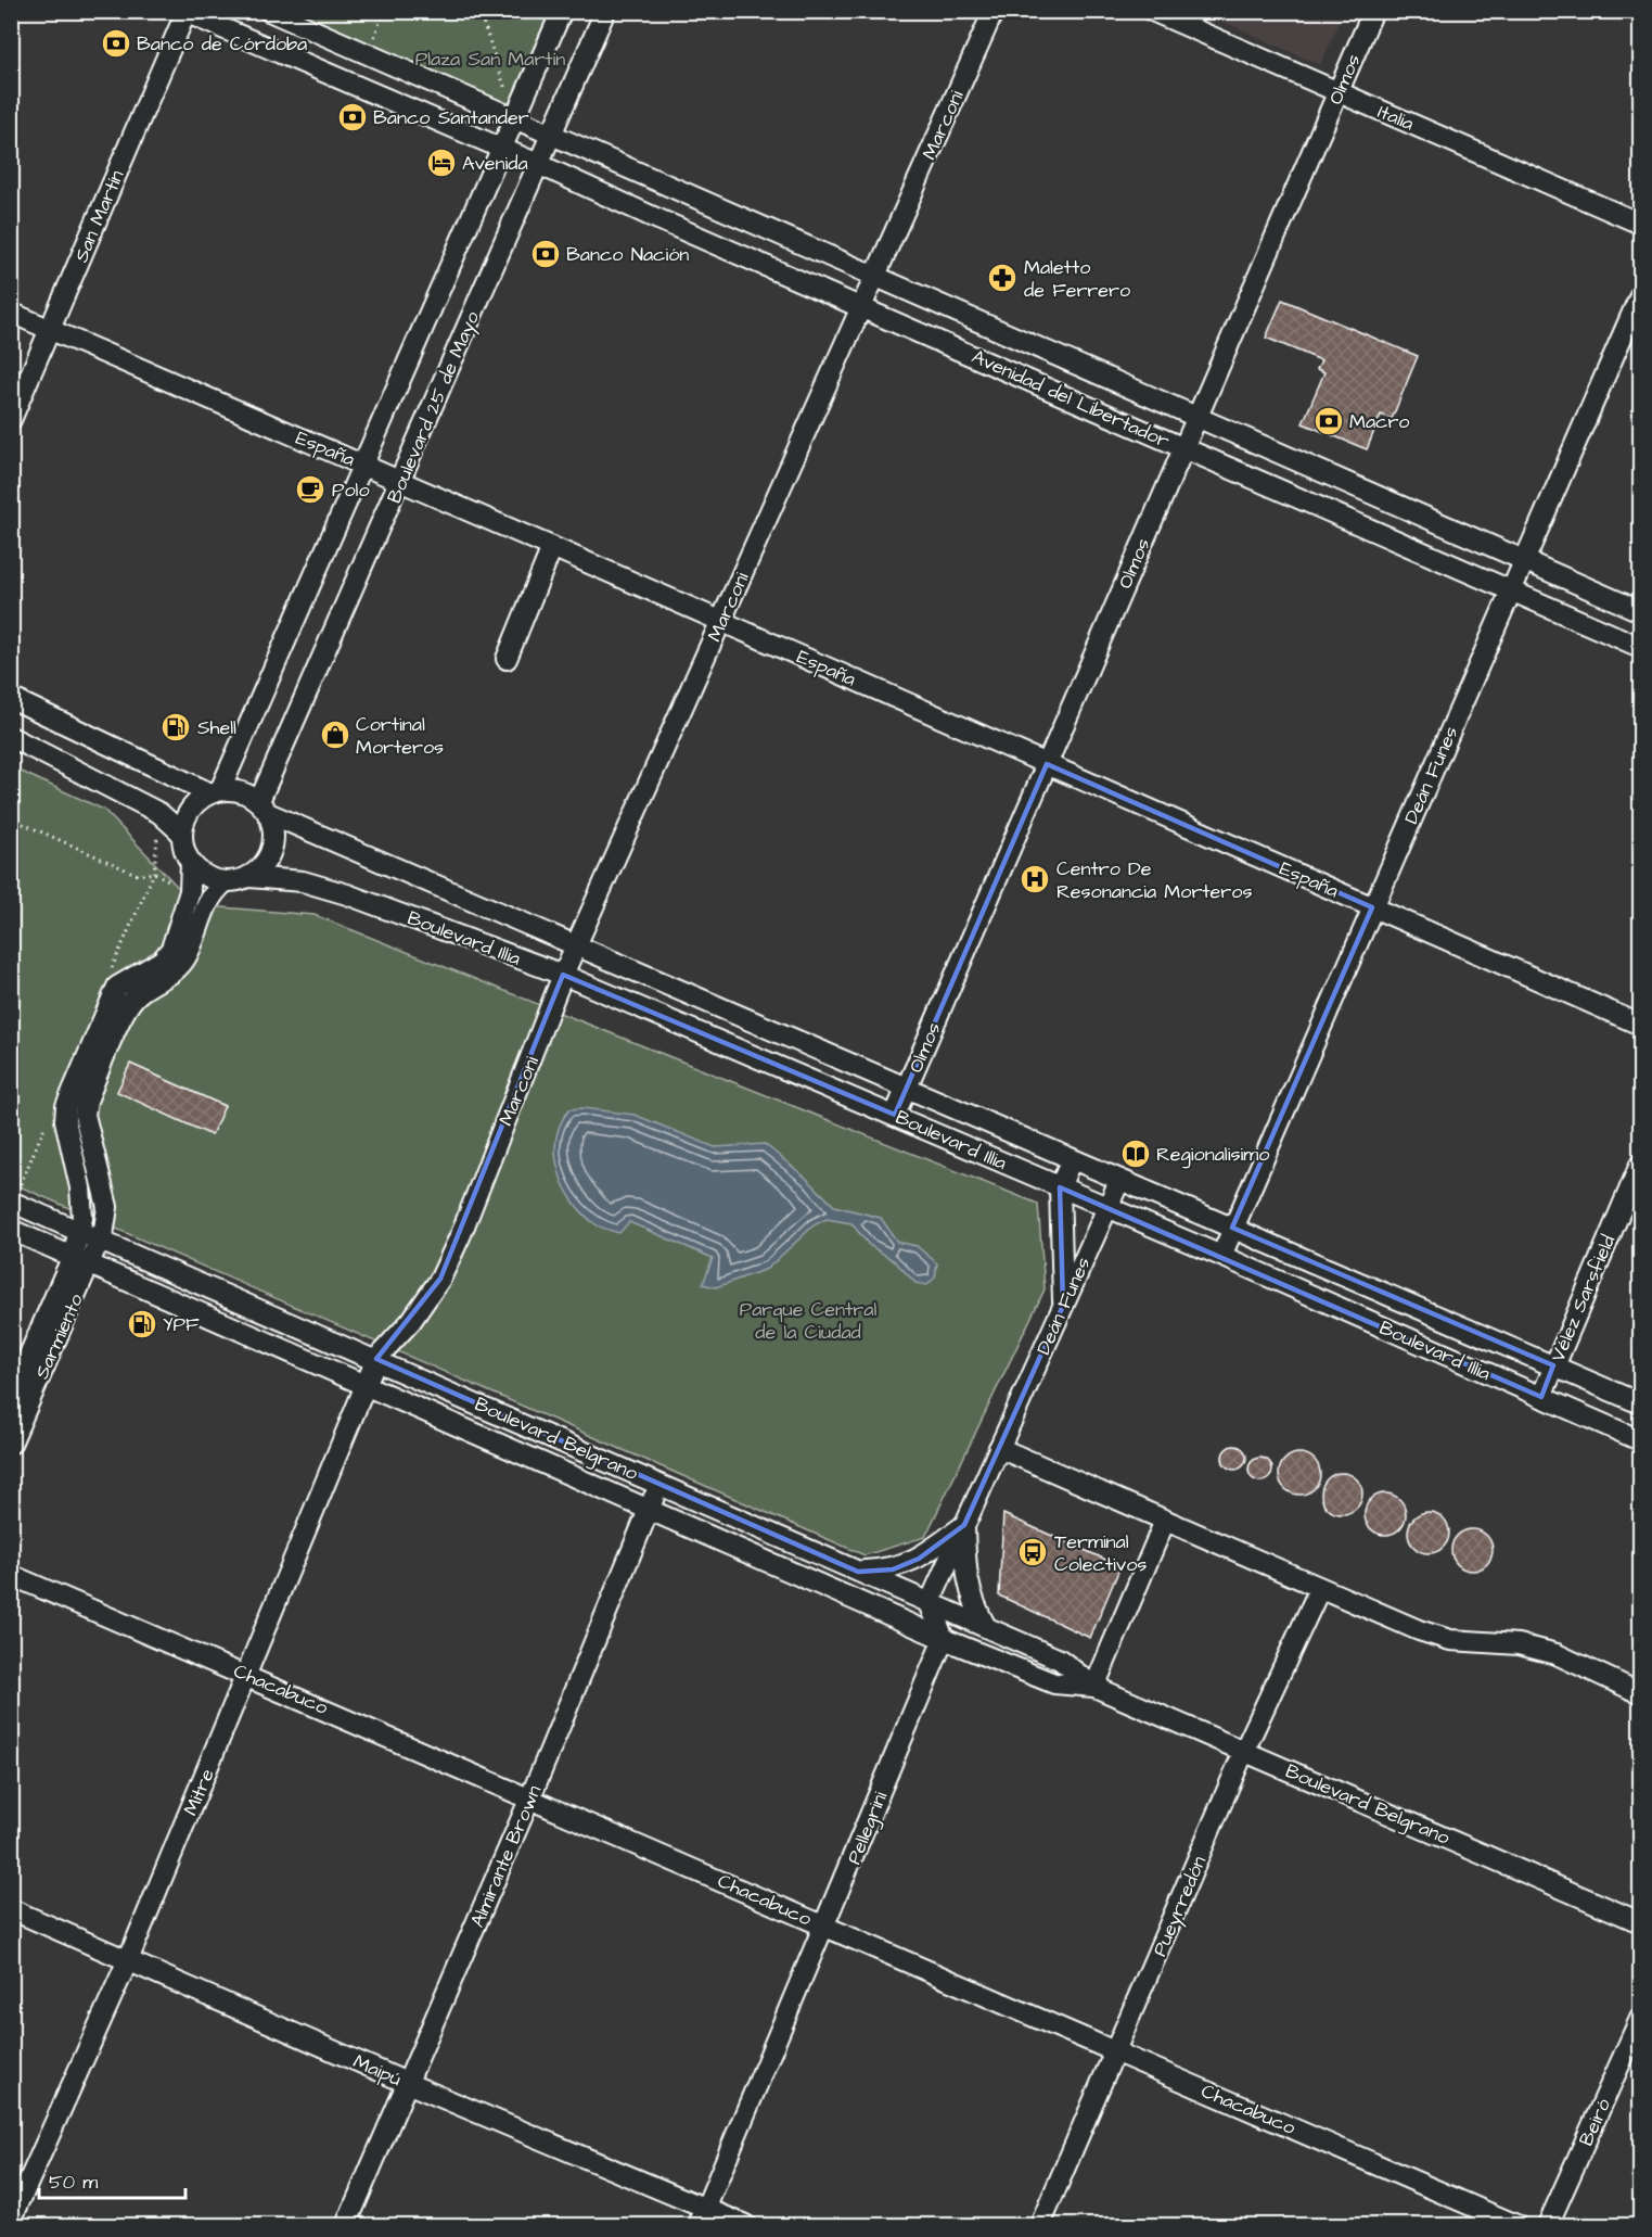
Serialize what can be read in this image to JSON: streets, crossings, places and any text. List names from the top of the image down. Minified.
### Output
{"streets":{"street":["Olmos","Italia","Marconi","San Martín","Avenidad del Libertador","Boulevard 25 de Mayo","España","Deán Funes","Boulevard Illia","Vélez Sarsfield","Sarmiento","Boulevard Belgrano","Chacabuco","Mitre","Pellegrini","Almirante Brown","Pueyrredón","Maipú","Beiró"]},"crossings":[["Olmos","Italia"],["Olmos","Avenidad del Libertador"],["Olmos","España"],["Olmos","Boulevard Illia"],["Marconi","Avenidad del Libertador"],["Marconi","España"],["Marconi","Boulevard Illia"],["Marconi","Boulevard Belgrano"],["Marconi","Mitre"],["San Martín","Avenidad del Libertador"],["San Martín","España"],["Avenidad del Libertador","Boulevard 25 de Mayo"],["Avenidad del Libertador","Deán Funes"],["Boulevard 25 de Mayo","España"],["Boulevard 25 de Mayo","Boulevard Illia"],["España","Deán Funes"],["Deán Funes","Boulevard Illia"],["Boulevard Illia","Vélez Sarsfield"],["Sarmiento","Boulevard Belgrano"],["Boulevard Belgrano","Mitre"],["Boulevard Belgrano","Pellegrini"],["Boulevard Belgrano","Almirante Brown"],["Boulevard Belgrano","Pueyrredón"],["Chacabuco","Mitre"],["Chacabuco","Pellegrini"],["Chacabuco","Almirante Brown"],["Chacabuco","Pueyrredón"],["Mitre","Maipú"],["Pellegrini","Maipú"],["Almirante Brown","Maipú"]],"parks":["Plaza San Martín","Parque Central de la Ciudad"],"places":{"bank":["Banco de Córdoba","Banco Santander","Banco Nación","Macro"],"hotel":["Avenida"],"pharmacy":["Maletto de Ferrero"],"cafe":["Polo"],"fuel station":["Shell","YPF"],"shop":["Cortinal Morteros"],"hospital":["Centro De Resonancia Morteros"],"library":["Regionalisimo"],"bus stop":["Terminal Colectivos"]},"scale_bar":"50 m"}
